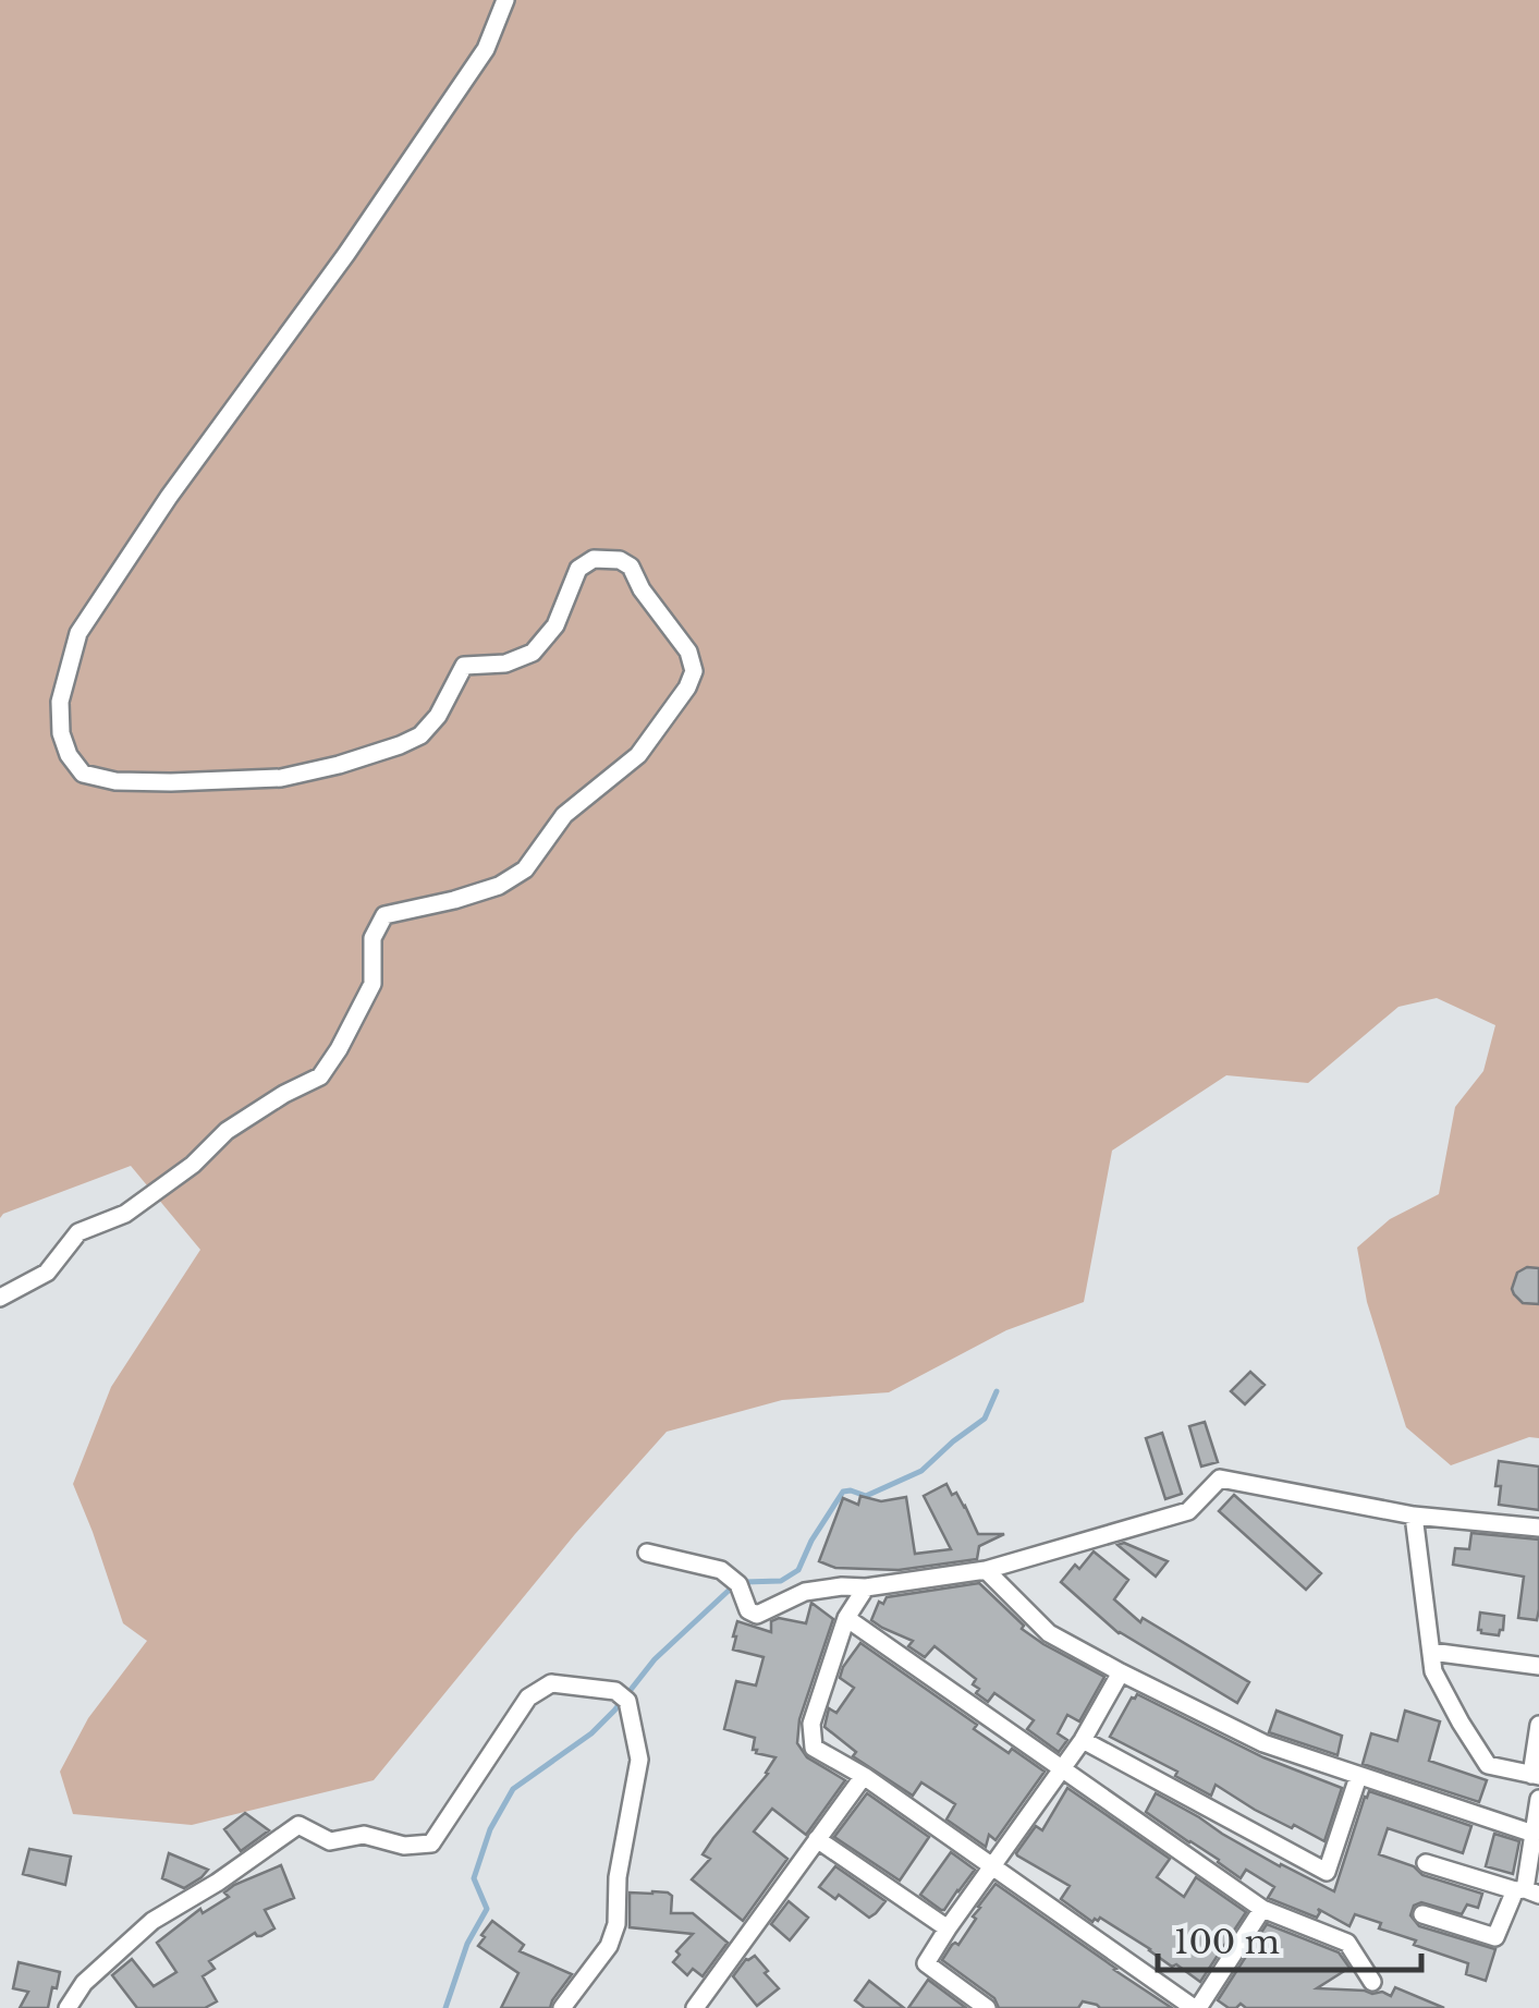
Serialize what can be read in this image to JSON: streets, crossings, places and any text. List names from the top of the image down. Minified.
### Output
{"scale_bar":"100 m"}
